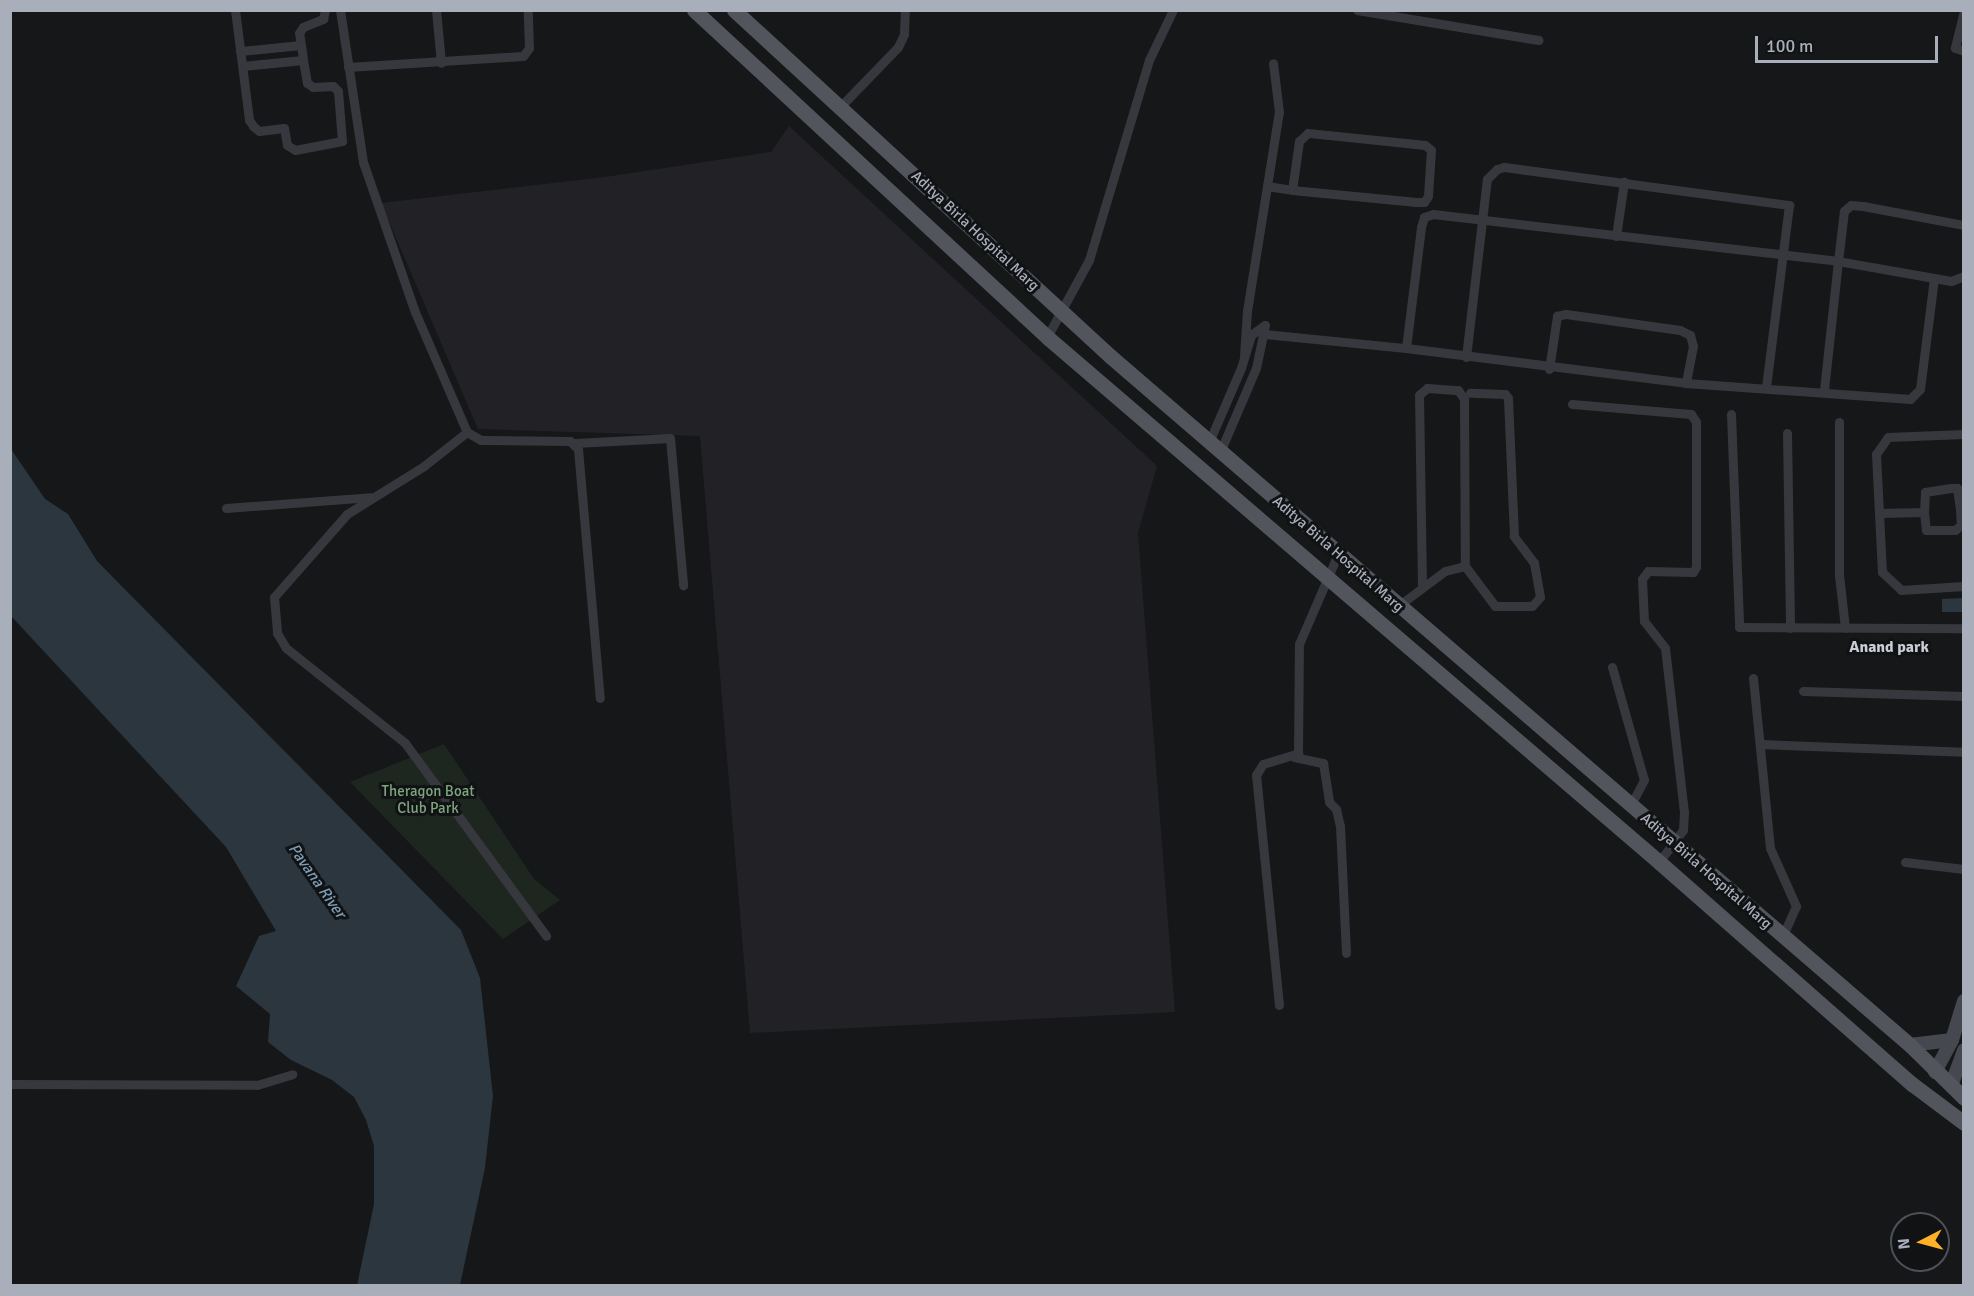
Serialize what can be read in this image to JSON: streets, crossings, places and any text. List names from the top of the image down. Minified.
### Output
{"streets":{"main road":["Aditya Birla Hospital Marg"]},"districts":["Anand park"],"water":["Pavana River"],"parks":["Theragon Boat Club Park"],"scale_bar":"100 m","north":"left"}
